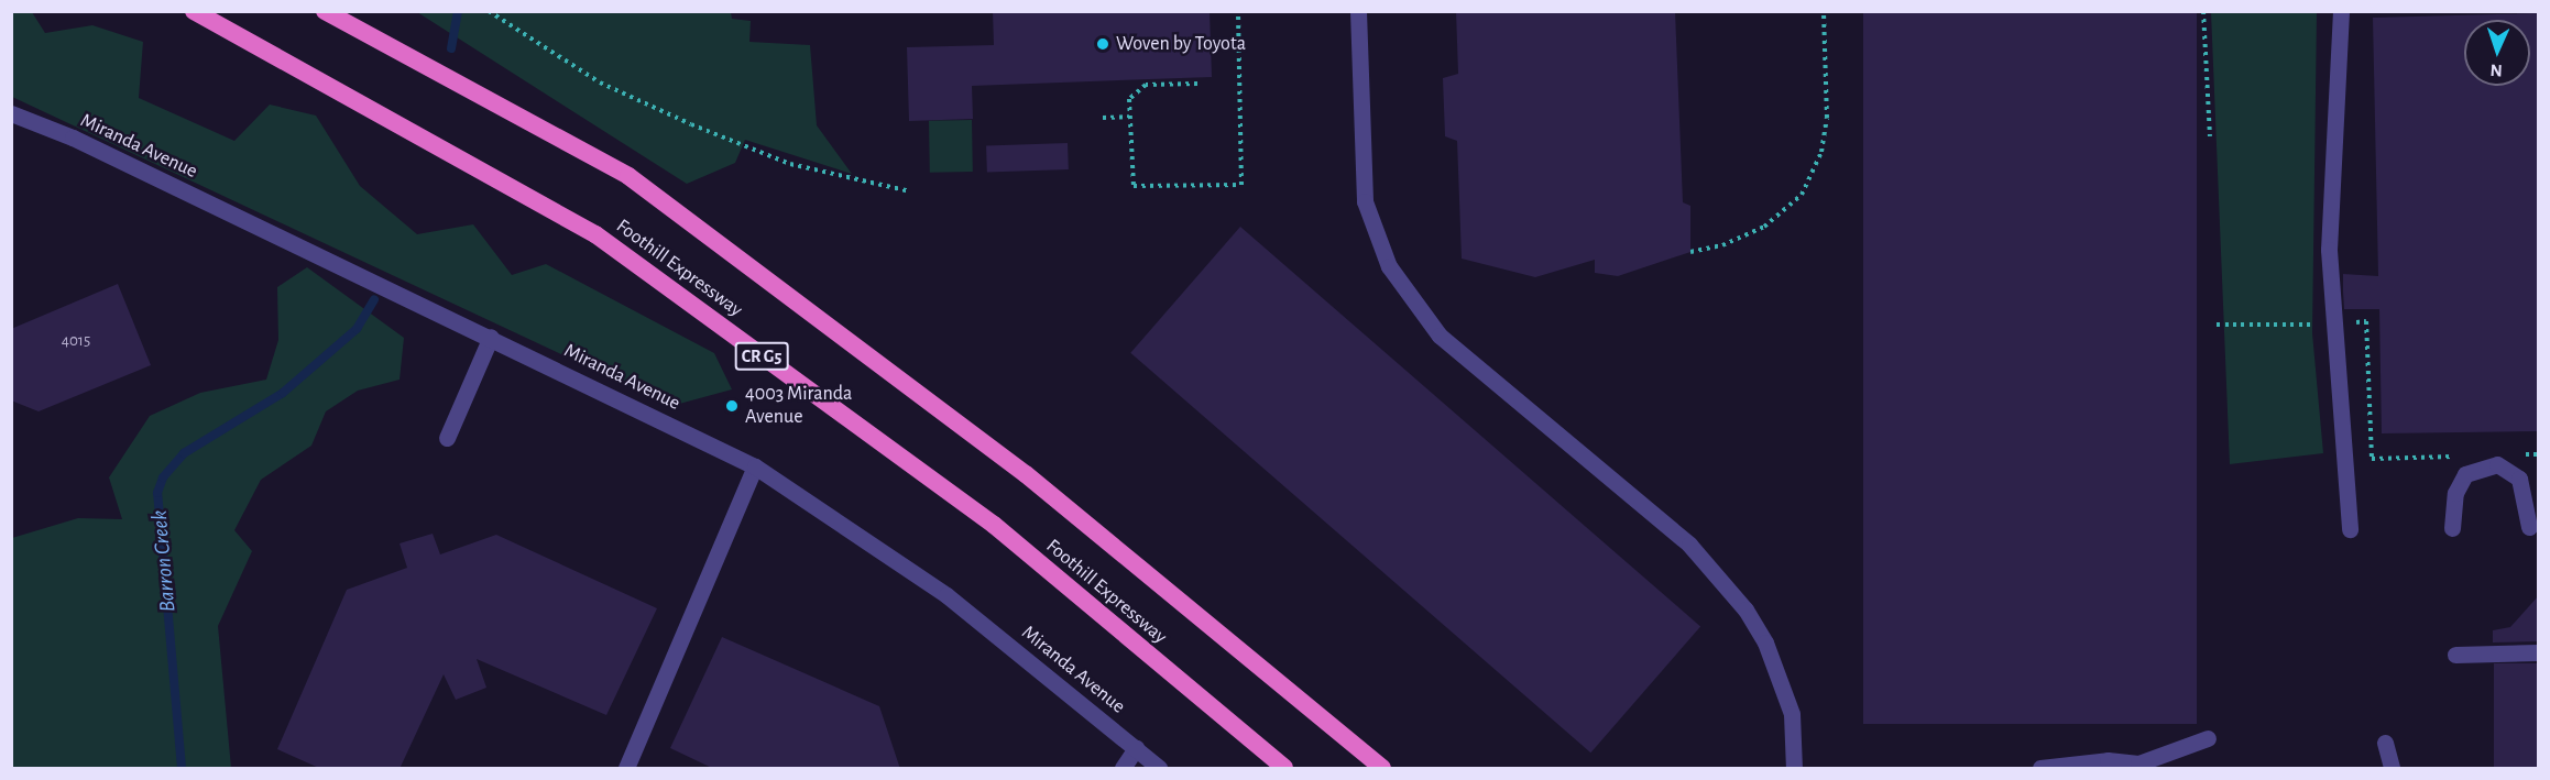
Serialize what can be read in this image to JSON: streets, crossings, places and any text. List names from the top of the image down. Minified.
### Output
{"streets":{"highway":["Foothill Expressway","CR G5"],"street":["Miranda Avenue"]},"water":["Barron Creek"],"places":["Woven by Toyota","4003 Miranda Avenue"],"house_numbers":["4015"],"north":"bottom"}
